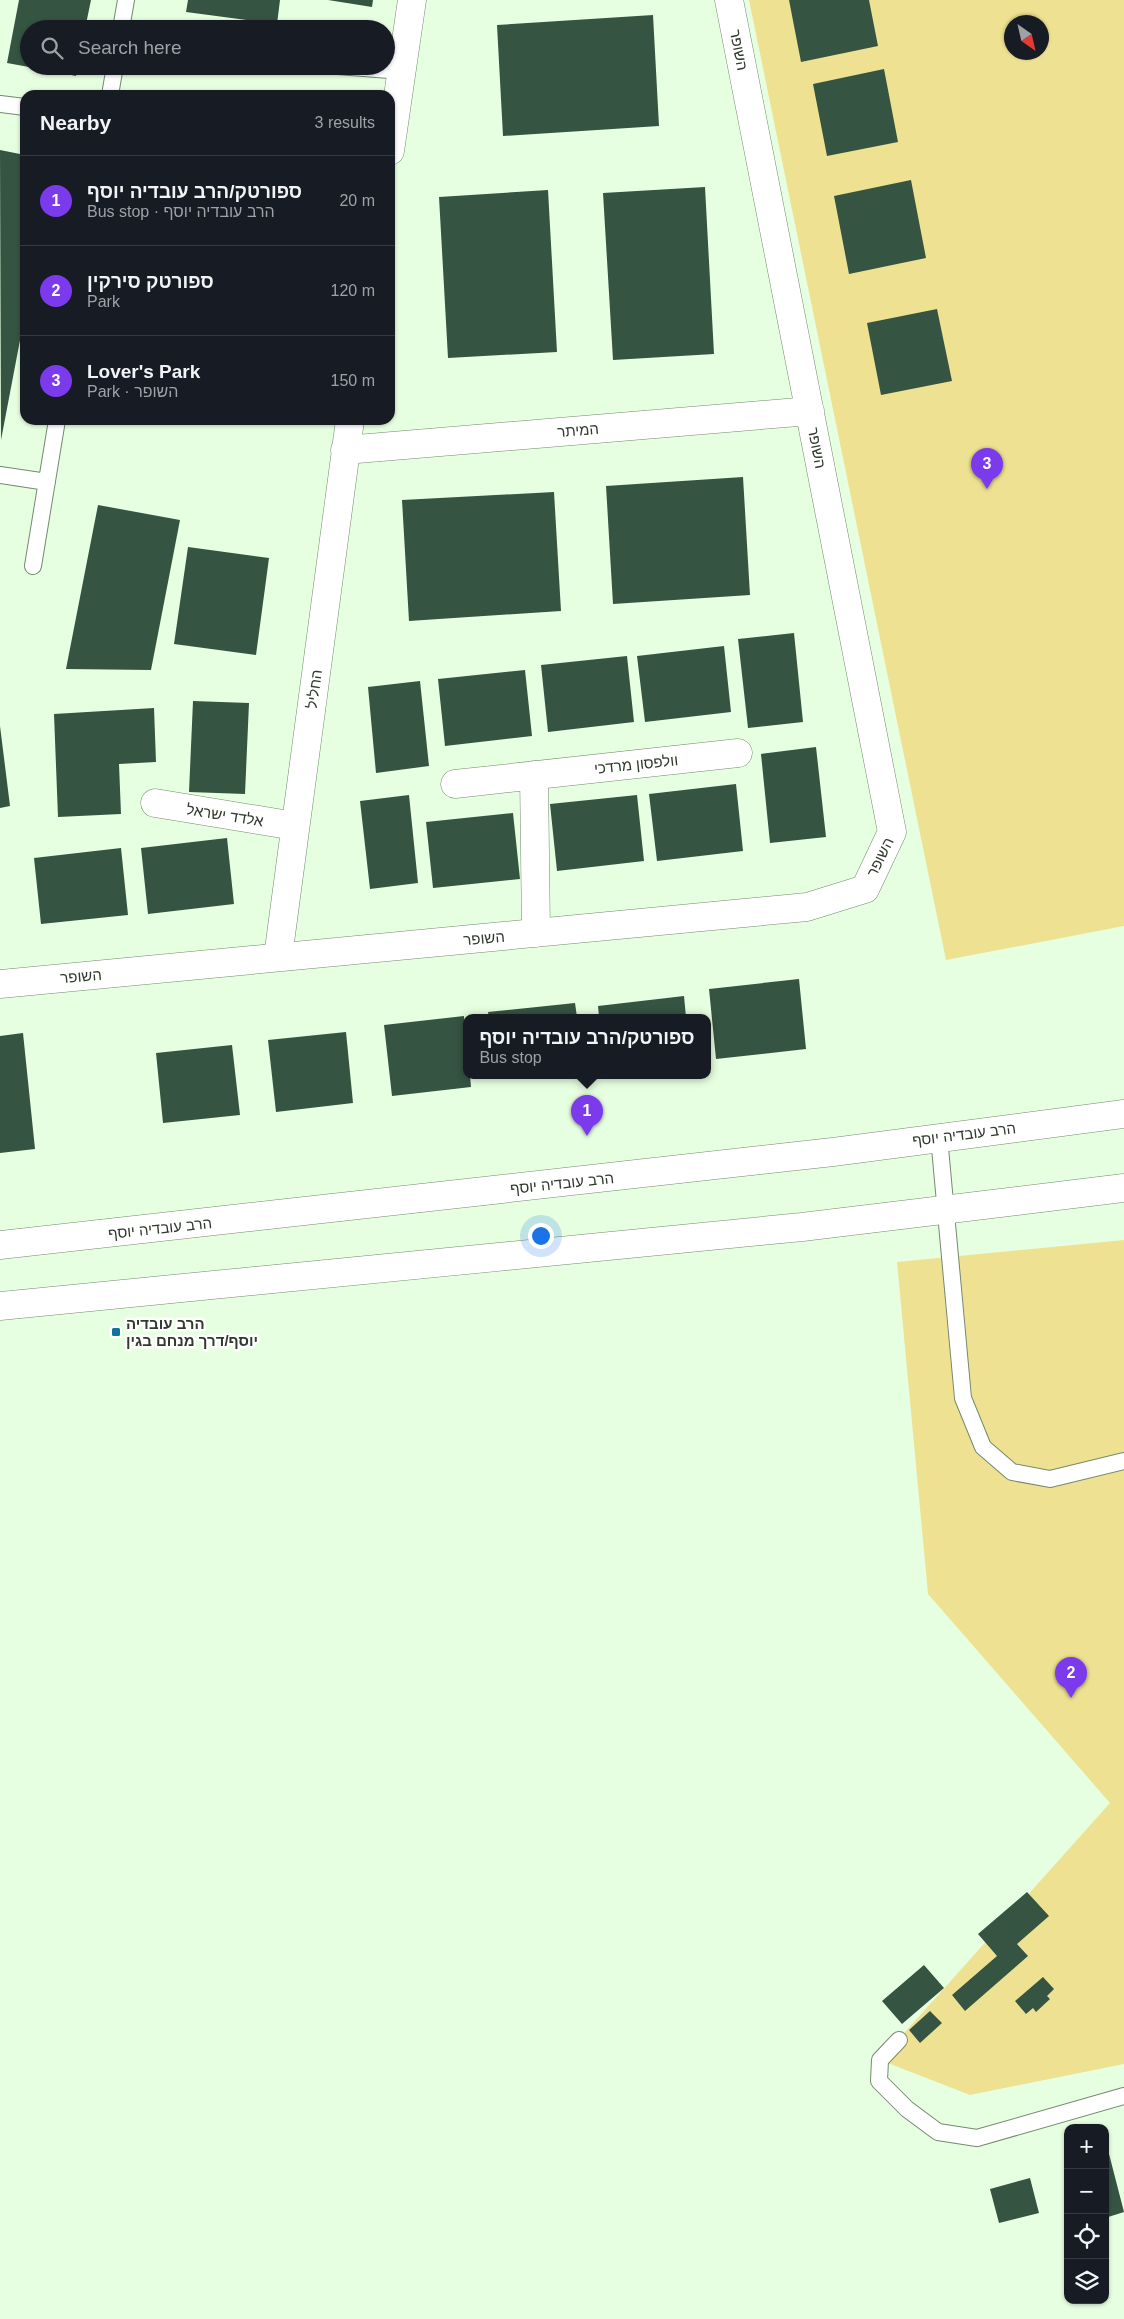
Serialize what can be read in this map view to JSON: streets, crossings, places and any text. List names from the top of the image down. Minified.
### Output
{"streets":{"street":["השופר","המיתר","החליל","וולפסון מרדכי","אלדד ישראל","הרב עובדיה יוסף"]},"crossings":[["השופר","המיתר"],["השופר","החליל"],["המיתר","החליל"],["החליל","אלדד ישראל"]],"places":{"transit":["הרב עובדיה יוסף/דרך מנחם בגין"]},"north":"bottom right","page":{"search":"Search here","heading":["Nearby","3 results"],"list":[{"mark":"1","name":"ספורטק/הרב עובדיה יוסף","note":"Bus stop · הרב עובדיה יוסף","value":"20 m"},{"mark":"2","name":"ספורטק סירקין","note":"Park","value":"120 m"},{"mark":"3","name":"Lover's Park","note":"Park · השופר","value":"150 m"}],"pins":["3","1","2"],"popup":["ספורטק/הרב עובדיה יוסף","Bus stop"],"map_buttons":["+","−"]}}
